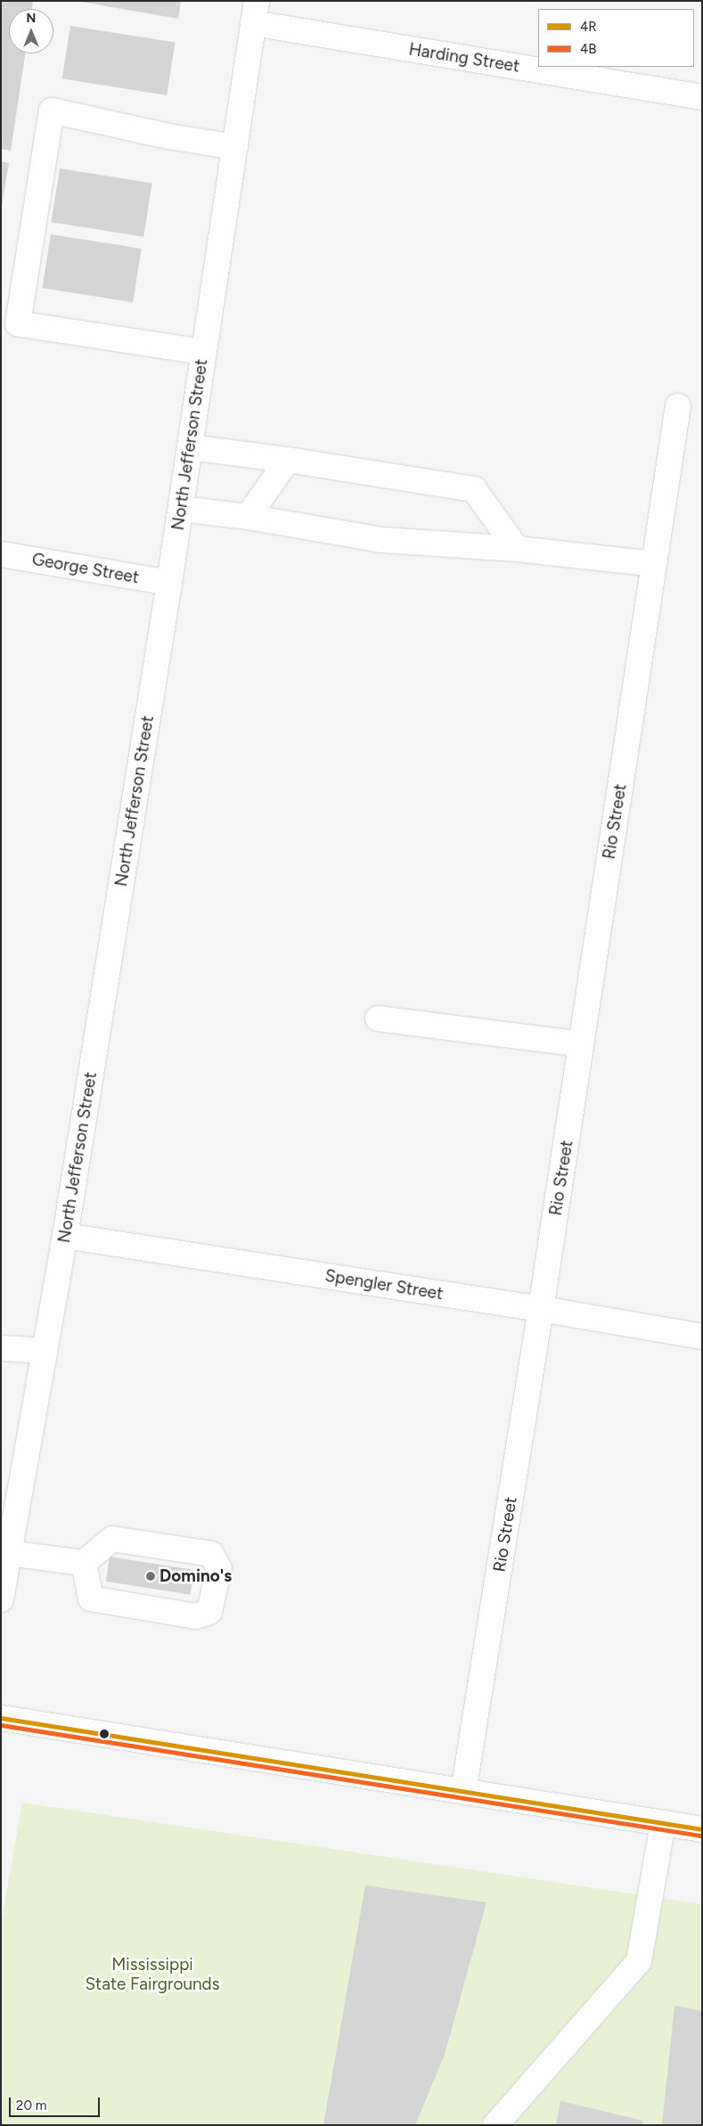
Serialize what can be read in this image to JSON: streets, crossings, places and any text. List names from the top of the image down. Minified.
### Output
{"streets":{"street":["Harding Street","North Jefferson Street","George Street","Rio Street","Spengler Street"]},"crossings":[["Harding Street","North Jefferson Street"],["North Jefferson Street","George Street"],["North Jefferson Street","Spengler Street"],["Rio Street","Spengler Street"]],"parks":["Mississippi State Fairgrounds"],"places":["Domino's"],"lines":["transit line 4R","transit line 4B"],"legend":["4R","4B"],"scale_bar":"20 m","north":"top"}
